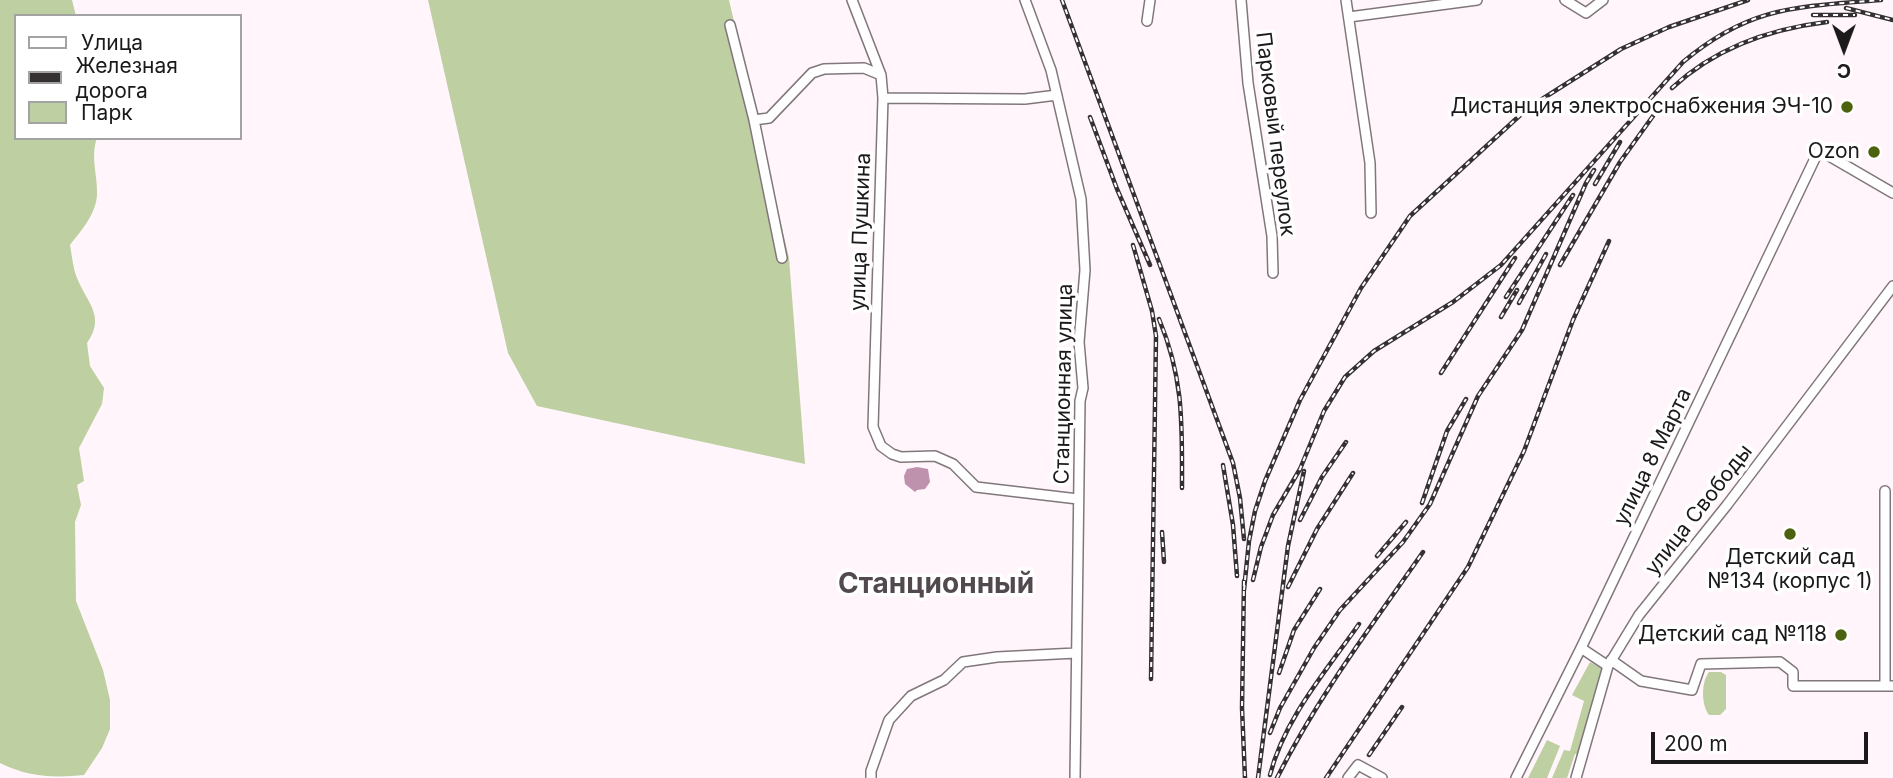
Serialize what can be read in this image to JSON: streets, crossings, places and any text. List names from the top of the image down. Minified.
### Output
{"streets":{"street":["Парковый переулок","улица Пушкина","Станционная улица","улица 8 Марта","улица Свободы"]},"crossings":[["улица Пушкина","Станционная улица"]],"districts":["Станционный"],"places":["Дистанция электроснабжения ЭЧ-10","Ozon","Детский сад №134 (корпус 1)","Детский сад №118"],"legend":["Улица","Железная дорога","Парк"],"scale_bar":"200 m","north":"bottom"}
